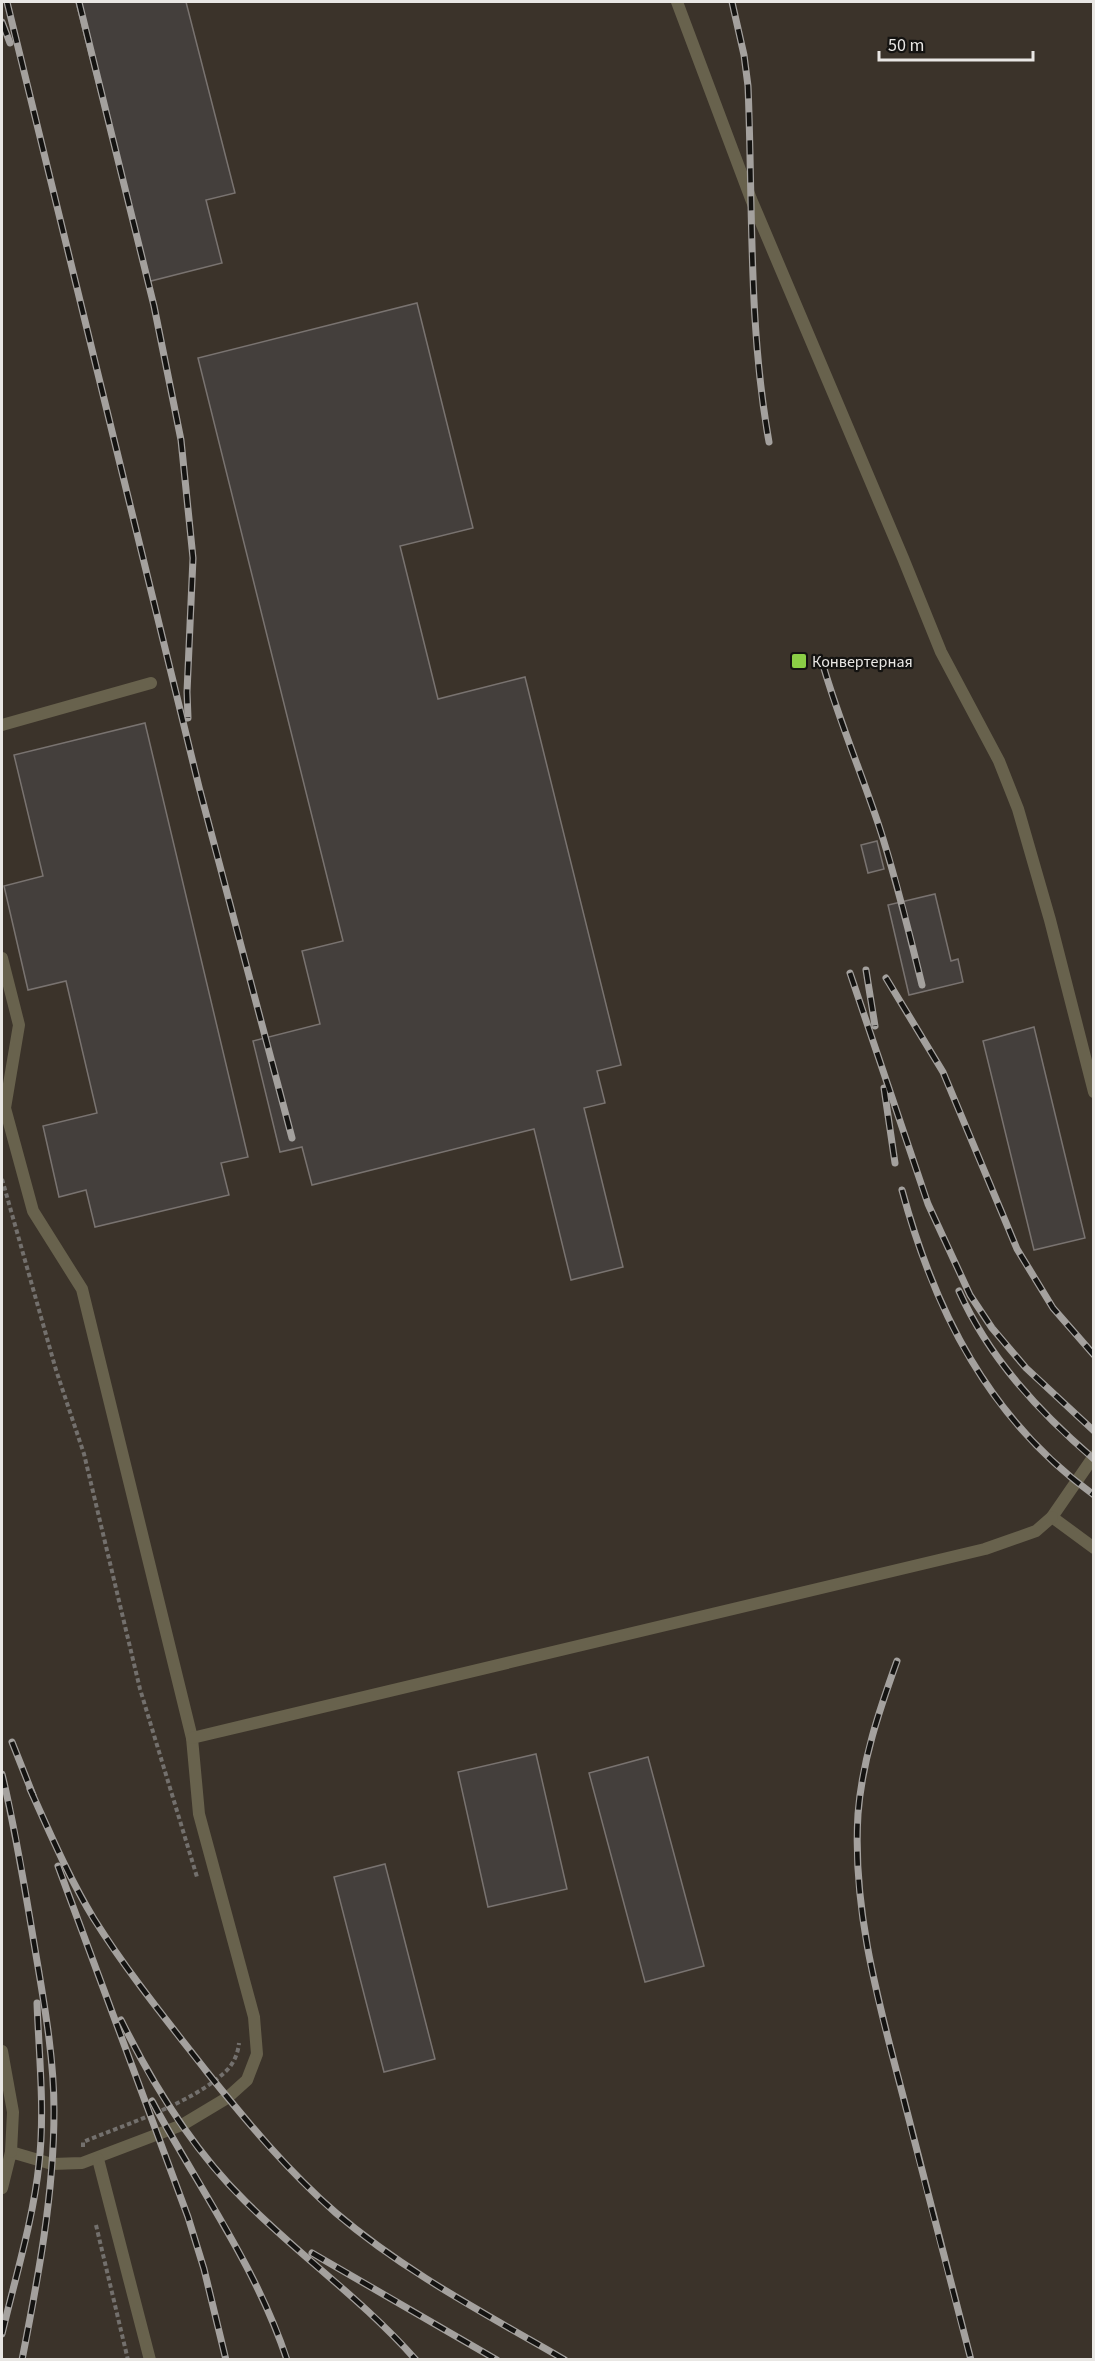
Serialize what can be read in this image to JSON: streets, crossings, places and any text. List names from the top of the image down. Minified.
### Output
{"places":{"transit":["Конвертерная"]},"scale_bar":"50 m"}
